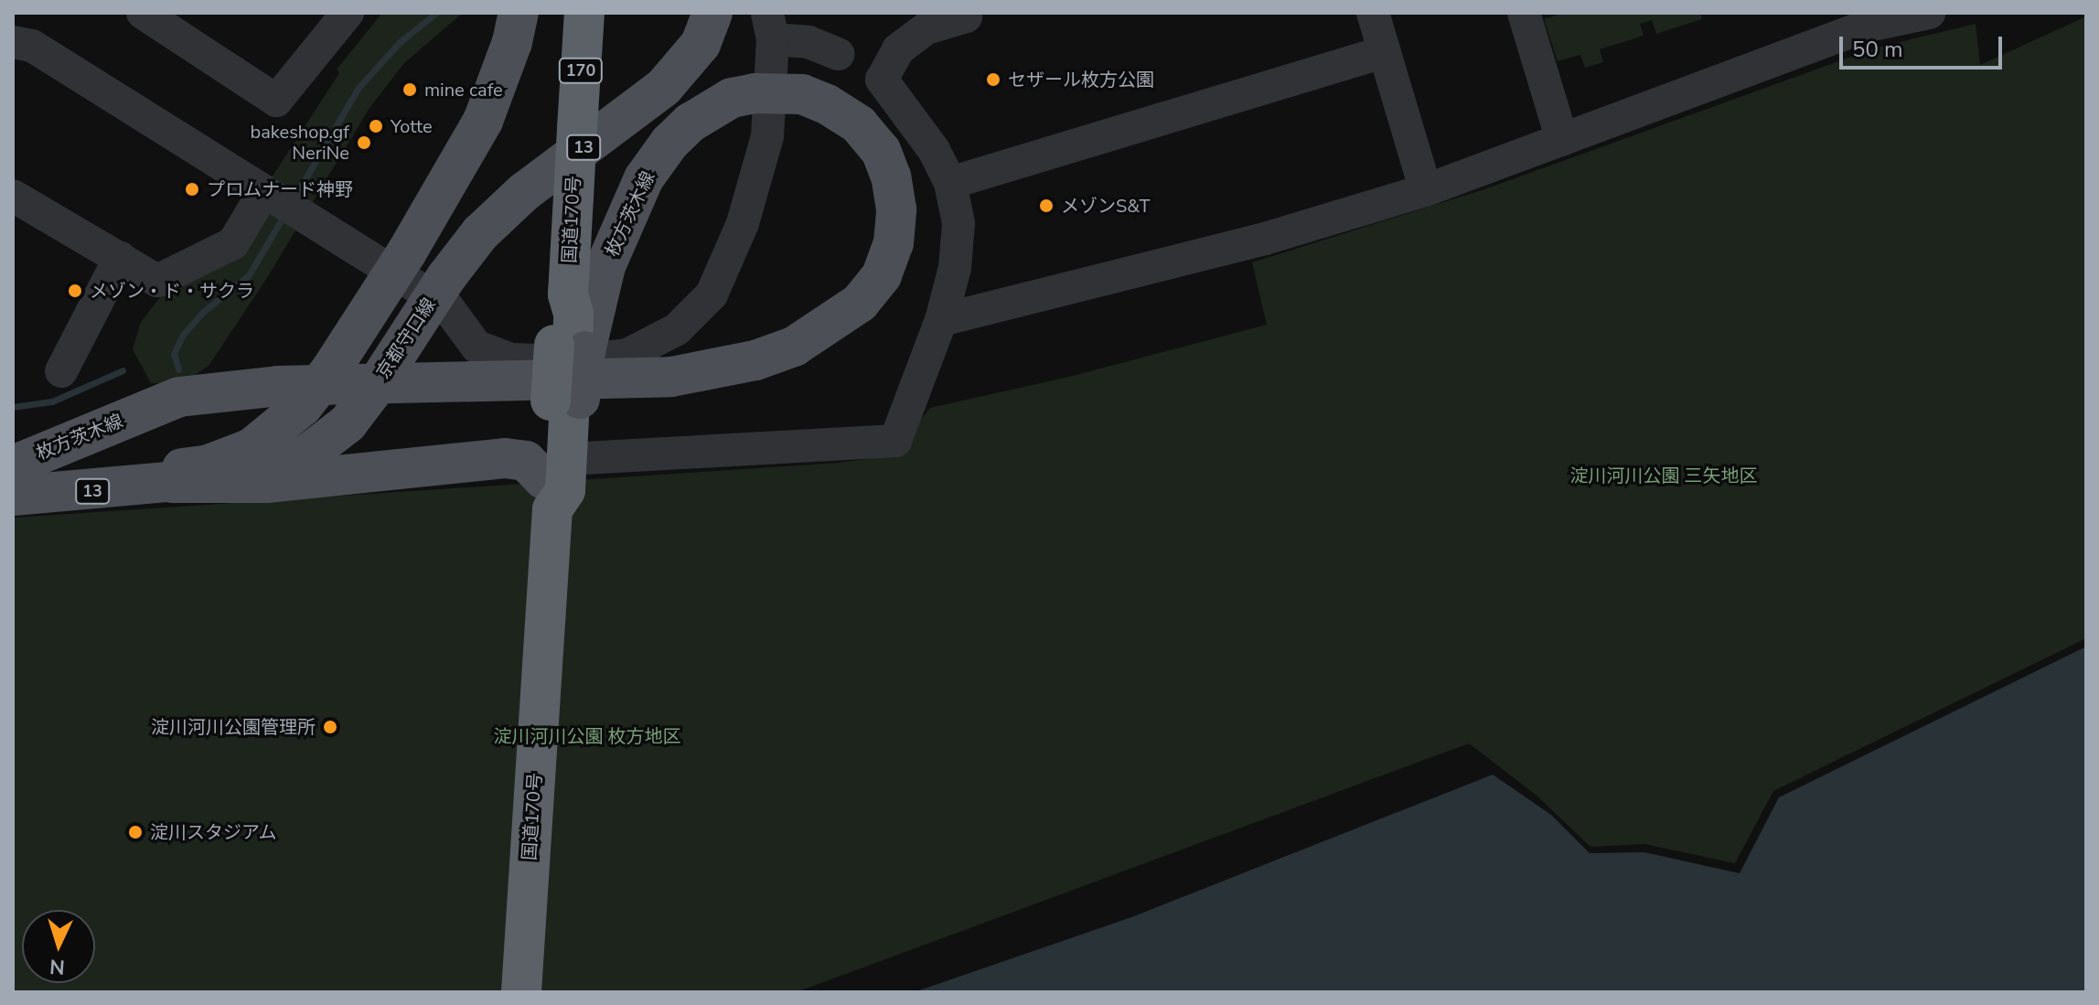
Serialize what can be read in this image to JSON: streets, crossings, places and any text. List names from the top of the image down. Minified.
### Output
{"streets":{"highway":["170","国道170号"],"main road":["13","枚方茨木線","京都守口線"]},"crossings":[["13","枚方茨木線"],["13","京都守口線"],["枚方茨木線","国道170号"],["枚方茨木線","京都守口線"]],"parks":["淀川河川公園 三矢地区","淀川河川公園 枚方地区"],"places":["セザール枚方公園","mine cafe","Yotte","bakeshop.gf NeriNe","プロムナード神野","メゾンS&T","メゾン・ド・サクラ","淀川河川公園管理所","淀川スタジアム"],"scale_bar":"50 m","north":"bottom"}
